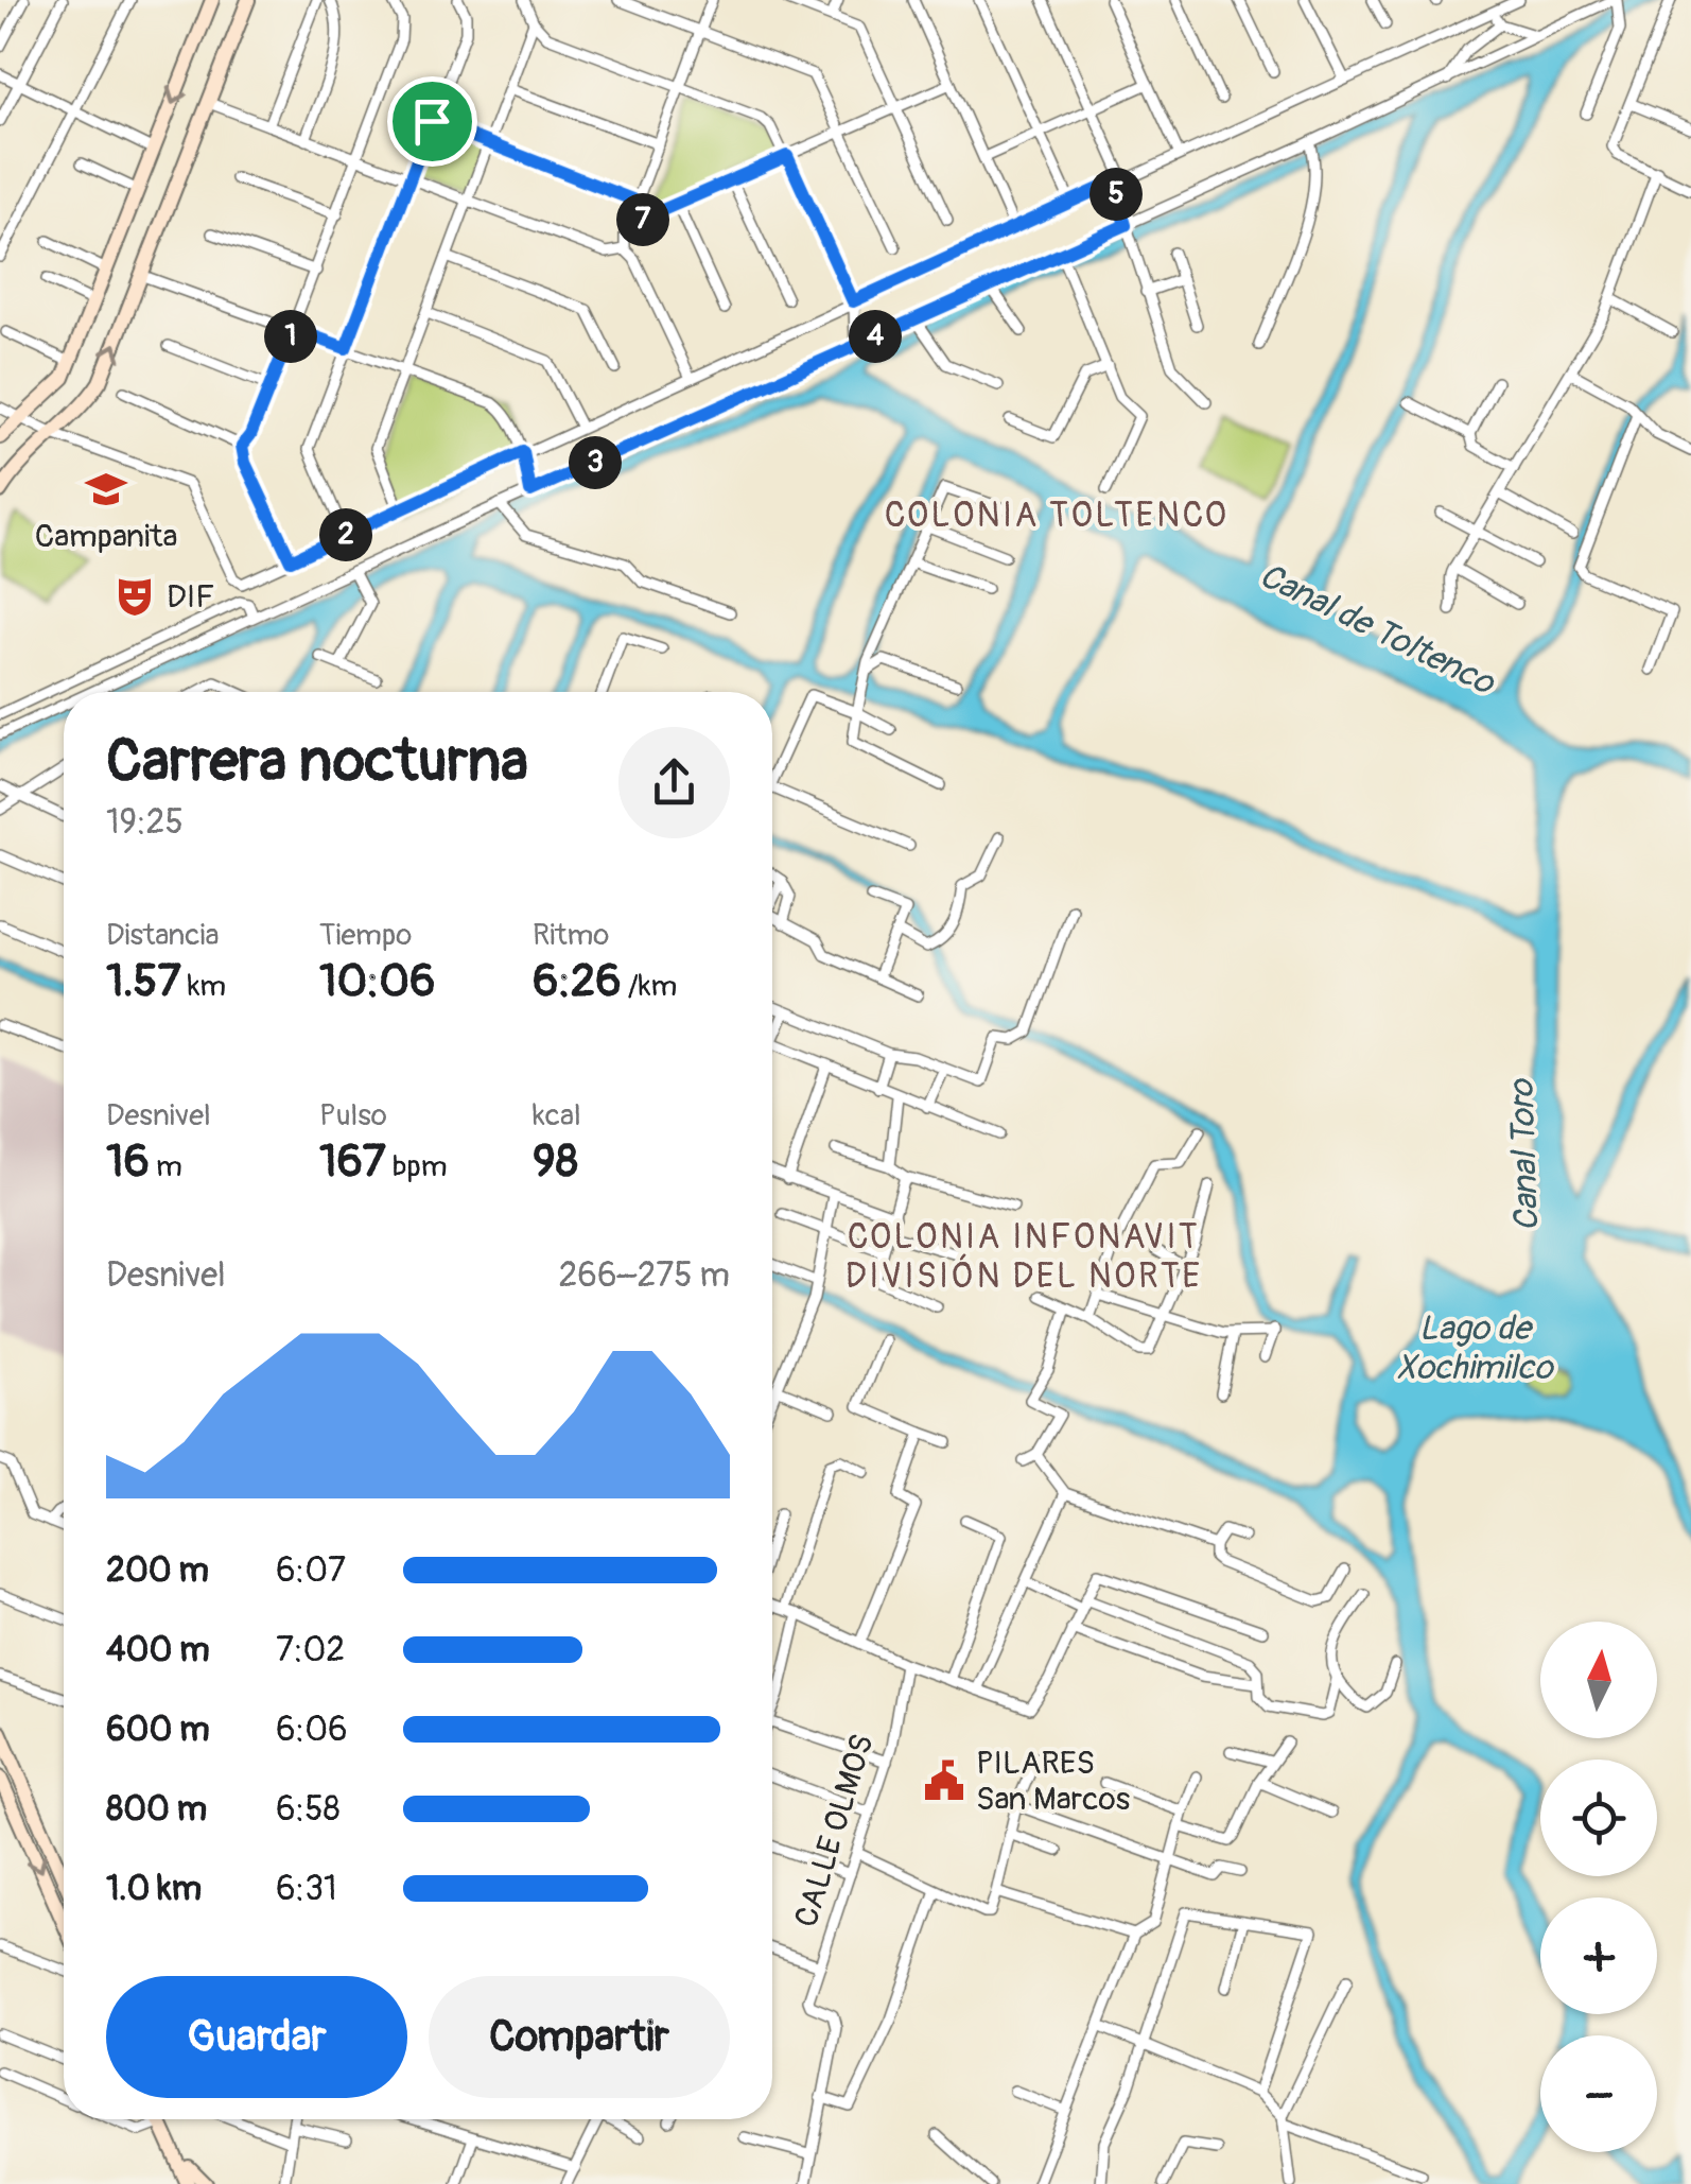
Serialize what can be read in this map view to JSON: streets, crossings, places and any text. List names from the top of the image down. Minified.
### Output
{"streets":{"street":["CALLE OLMOS"]},"districts":["COLONIA TOLTENCO","COLONIA INFONAVIT DIVISIÓN DEL NORTE"],"water":["Canal de Toltenco","Canal Toro","Lago de Xochimilco"],"places":{"school or university":["Campanita"],"theatre":["DIF"],"public building":["PILARES San Marcos"]},"north":"top","page":{"pins":["5","7","1","4","3","2"],"heading":["Carrera nocturna","19:25"],"stats":[["Distancia","1.57 km"],["Tiempo","10:06"],["Ritmo","6:26 /km"],["Desnivel","16 m"],["Pulso","167 bpm"],["kcal","98"]],"chart":["Desnivel","266–275 m"],"list":[{"name":"200 m","note":"6:07"},{"name":"400 m","note":"7:02"},{"name":"600 m","note":"6:06"},{"name":"800 m","note":"6:58"},{"name":"1.0 km","note":"6:31"}],"map_buttons":["+","−"],"buttons":["Guardar","Compartir"]}}
